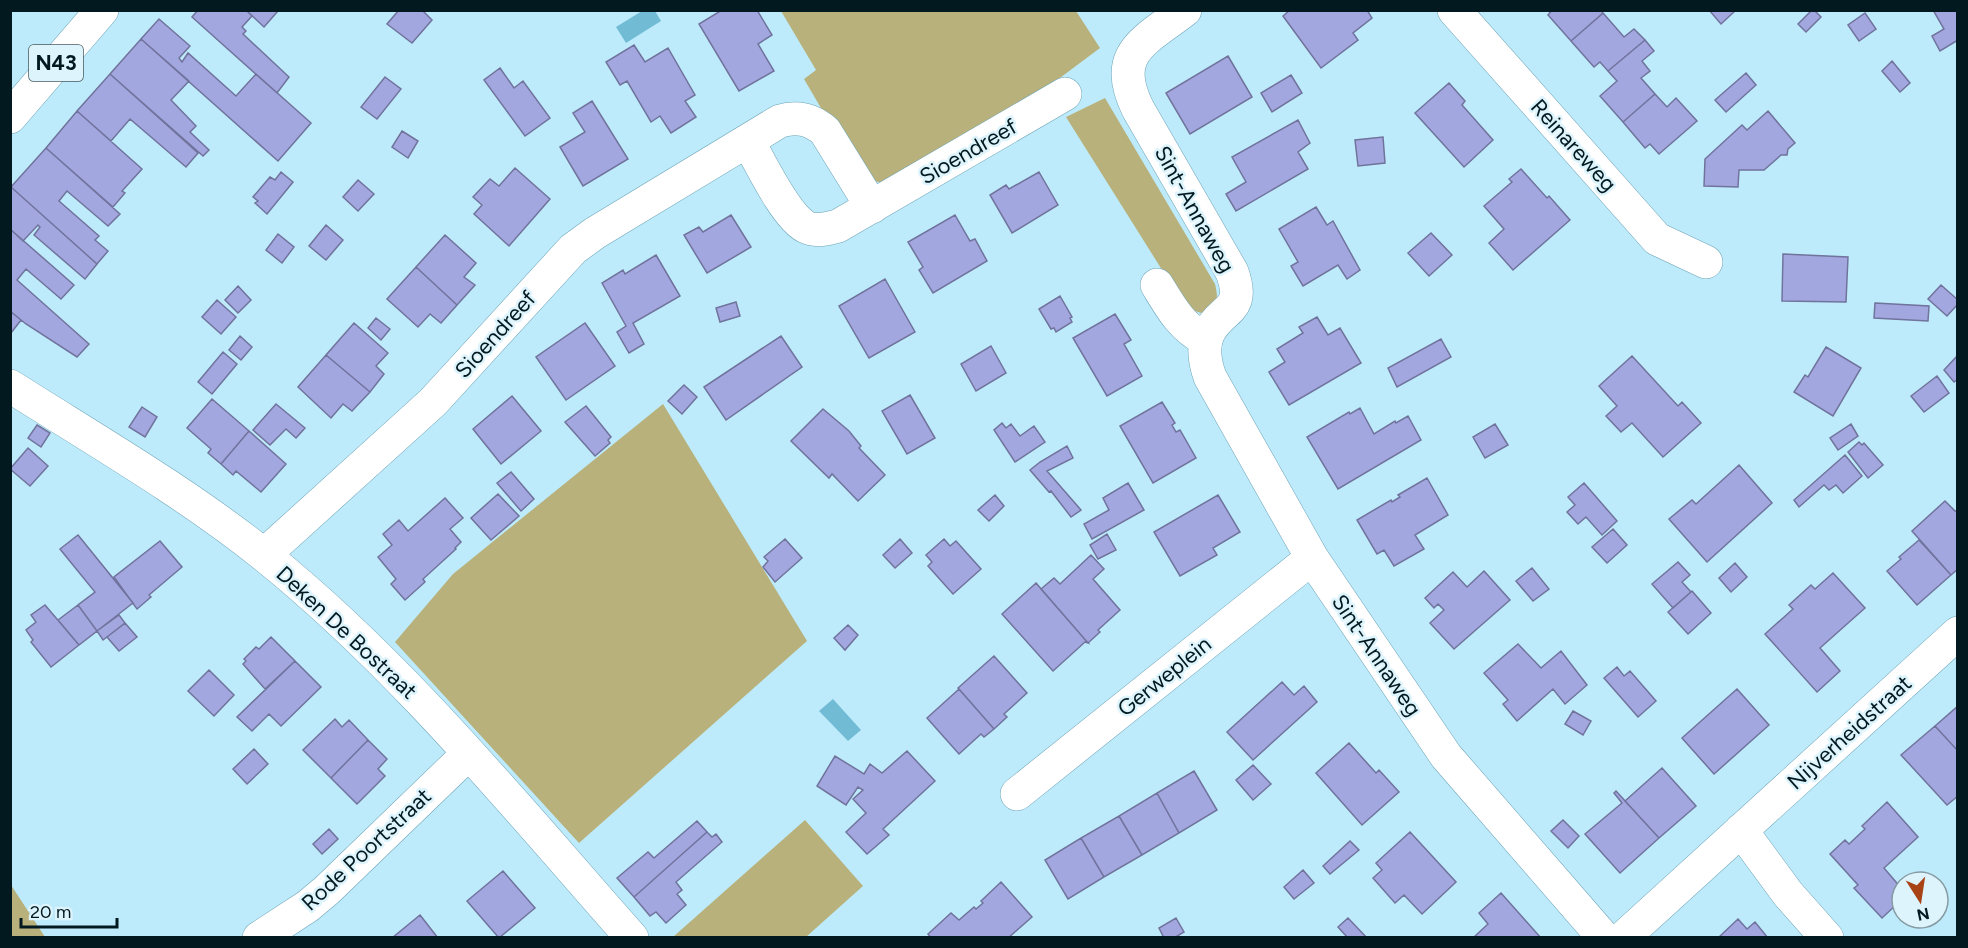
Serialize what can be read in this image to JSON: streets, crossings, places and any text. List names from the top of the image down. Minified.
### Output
{"streets":{"street":["N43","Reinareweg","Sioendreef","Sint-Annaweg","Deken De Bostraat","Gerweplein","Nijverheidstraat","Rode Poortstraat"]},"crossings":[["Sioendreef","Deken De Bostraat"],["Sint-Annaweg","Gerweplein"],["Deken De Bostraat","Rode Poortstraat"]],"scale_bar":"20 m","north":"bottom"}
